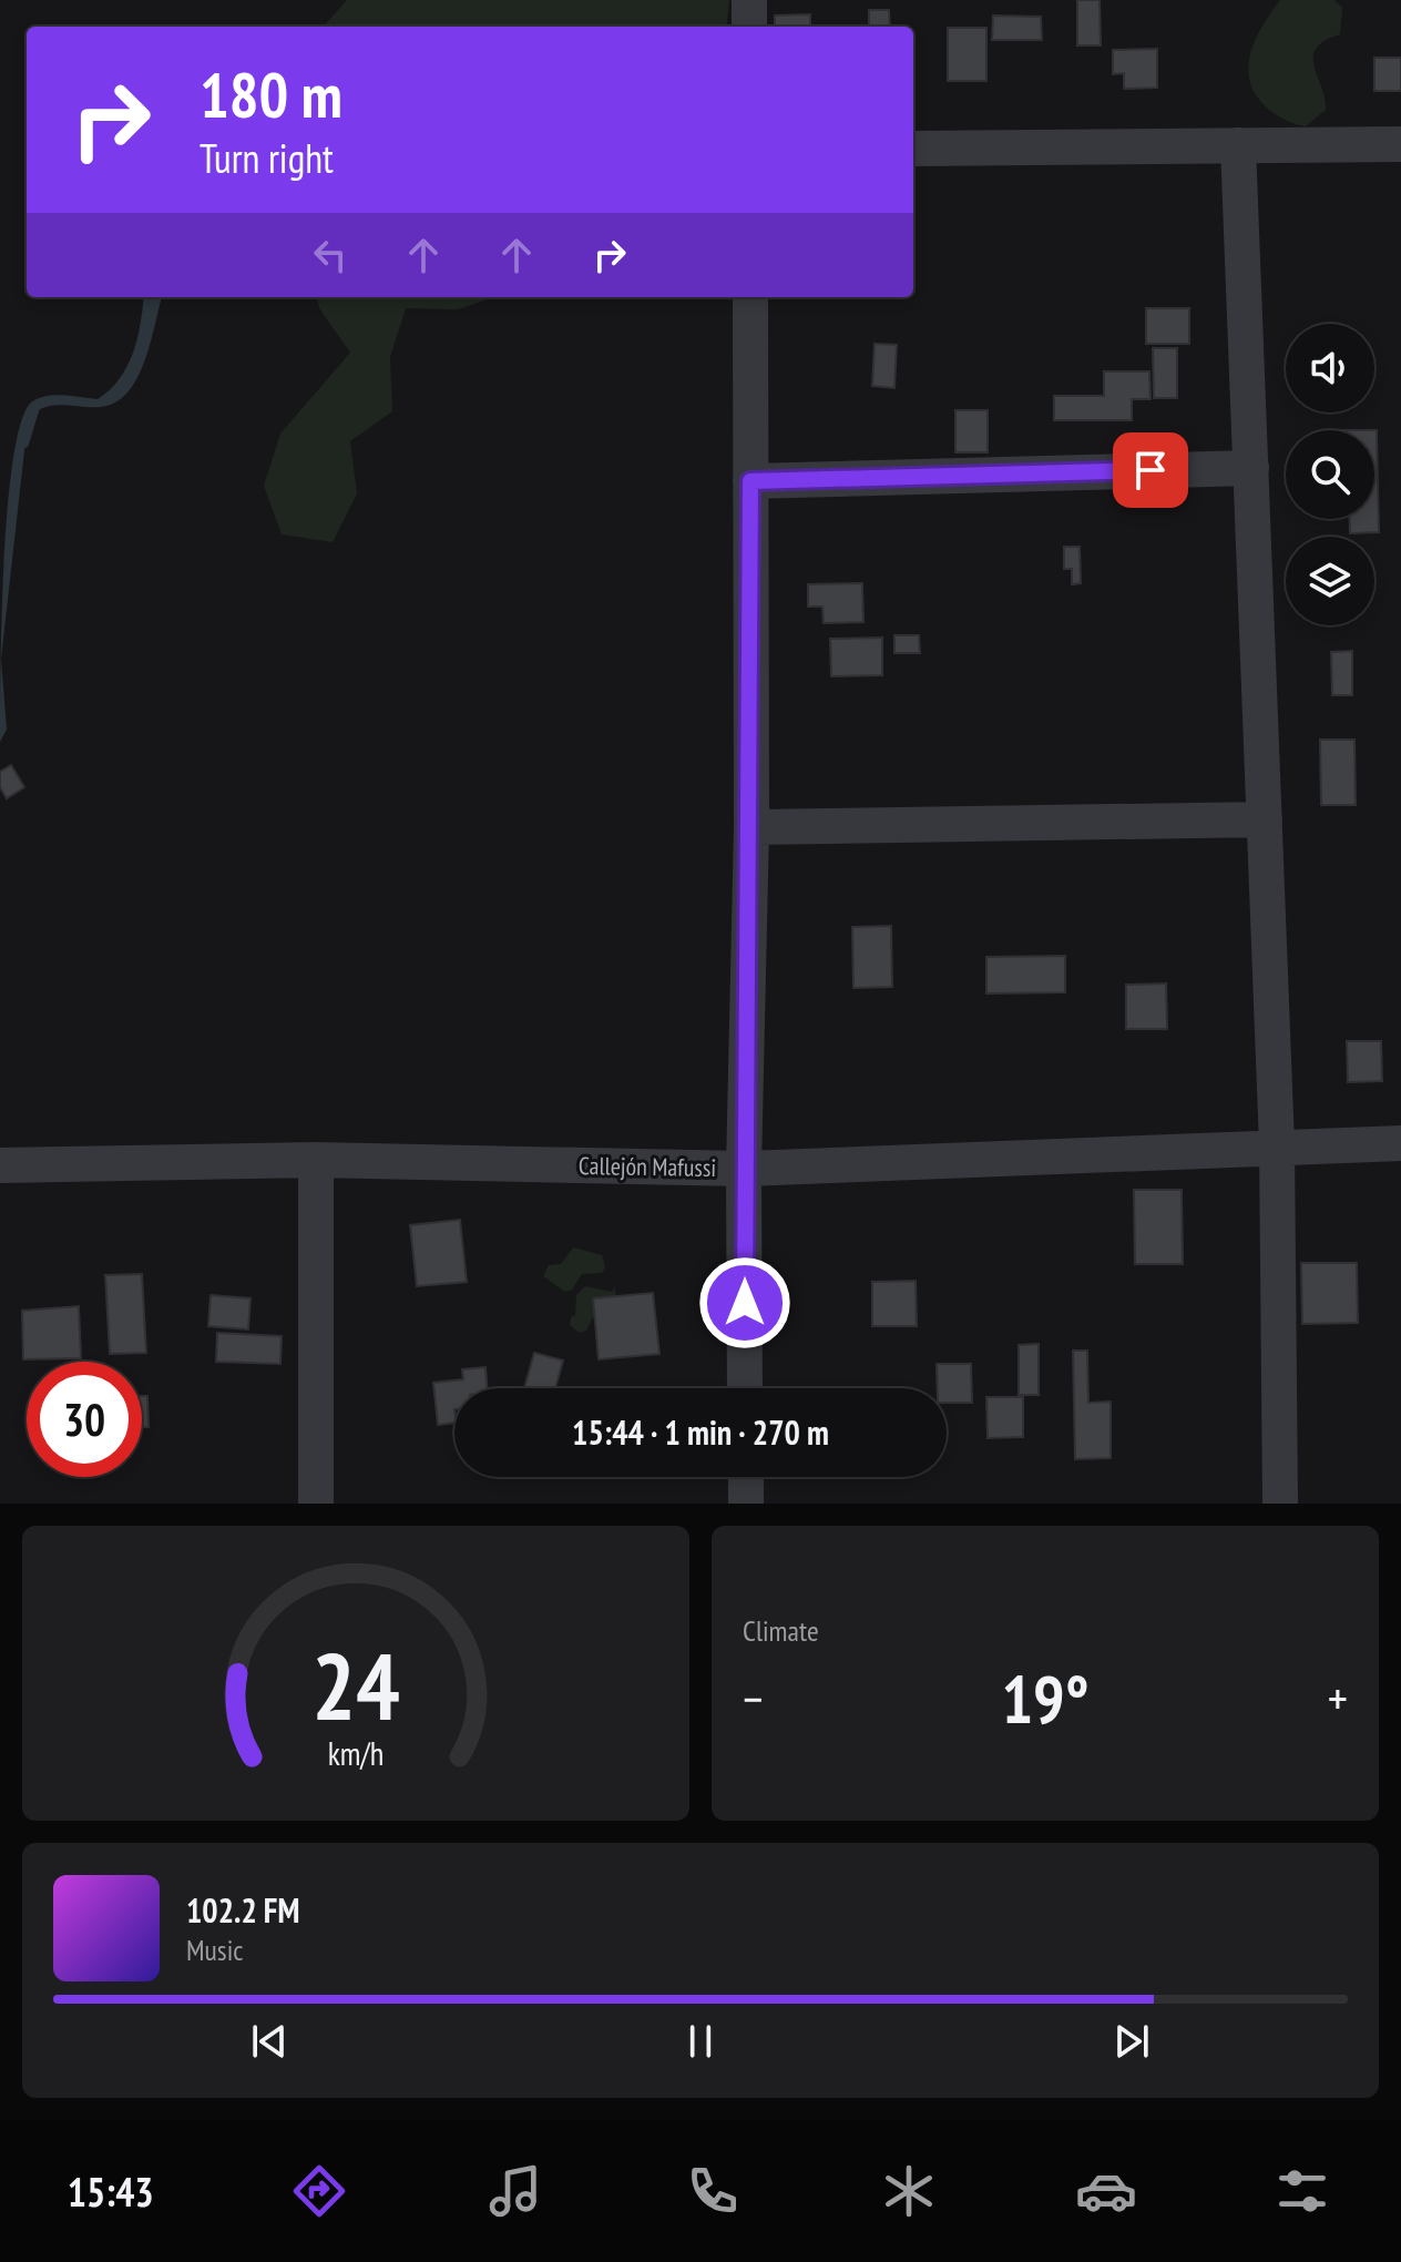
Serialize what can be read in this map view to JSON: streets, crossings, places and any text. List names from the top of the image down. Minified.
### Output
{"streets":{"street":["Callejón Mafussi"]},"page":{"turn":["180 m","Turn right"],"limit":"30","trip":"15:44 · 1 min · 270 m","tile":"Climate","heat":["−","19°","+"],"song":["102.2 FM","Music"],"tabs":"15:43","gauge":["24","km/h"]}}
